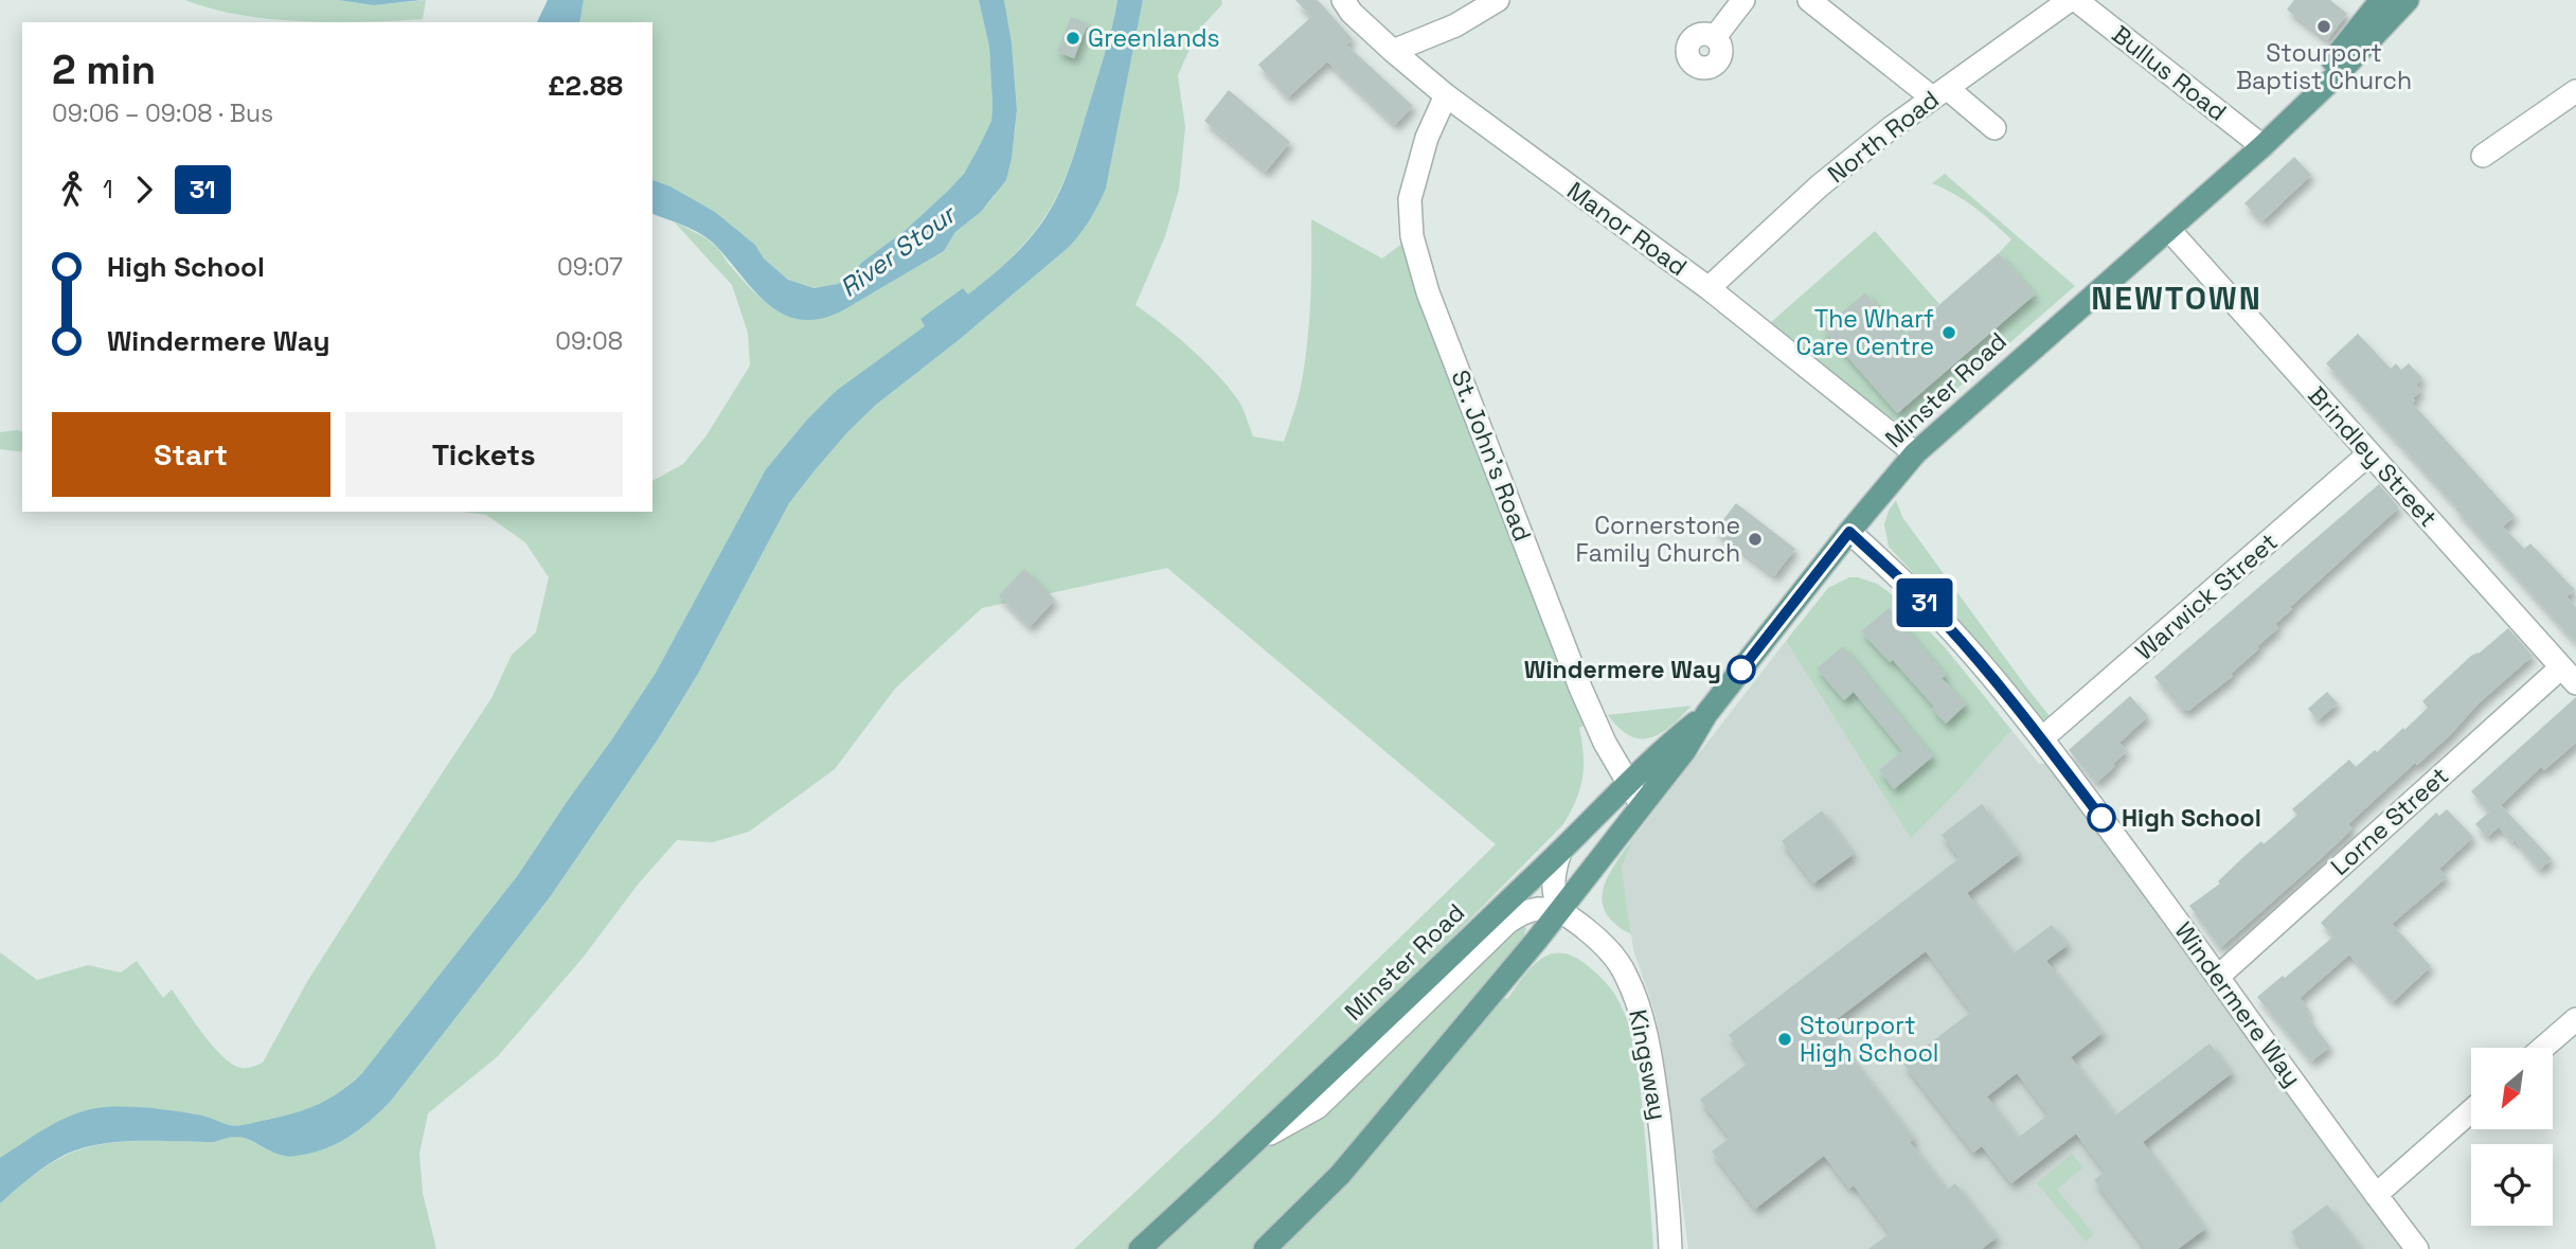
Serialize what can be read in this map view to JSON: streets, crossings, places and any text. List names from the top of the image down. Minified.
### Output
{"streets":{"main road":["Minster Road"],"street":["Bullus Road","North Road","Manor Road","St. John's Road","Brindley Street","Warwick Street","Lorne Street","Windermere Way","Kingsway"]},"crossings":[["Bullus Road","Minster Road"],["North Road","Manor Road"],["Manor Road","Minster Road"],["Manor Road","St. John's Road"],["Minster Road","St. John's Road"],["Minster Road","Brindley Street"],["Minster Road","Windermere Way"],["Minster Road","Kingsway"],["Brindley Street","Warwick Street"],["Brindley Street","Lorne Street"],["Warwick Street","Windermere Way"],["Lorne Street","Windermere Way"]],"districts":["NEWTOWN"],"water":["River Stour"],"places":["Stourport Baptist Church","Greenlands","The Wharf Care Centre","Cornerstone Family Church","Windermere Way","High School","Stourport High School"],"lines":["bus line 31"],"north":"bottom left","page":{"on_map":"31","heading":["2 min","09:06 – 09:08 · Bus","£2.88"],"legs":["1","31"],"list":[{"name":"High School","value":"09:07"},{"name":"Windermere Way","value":"09:08"}],"buttons":["Start","Tickets"]}}
